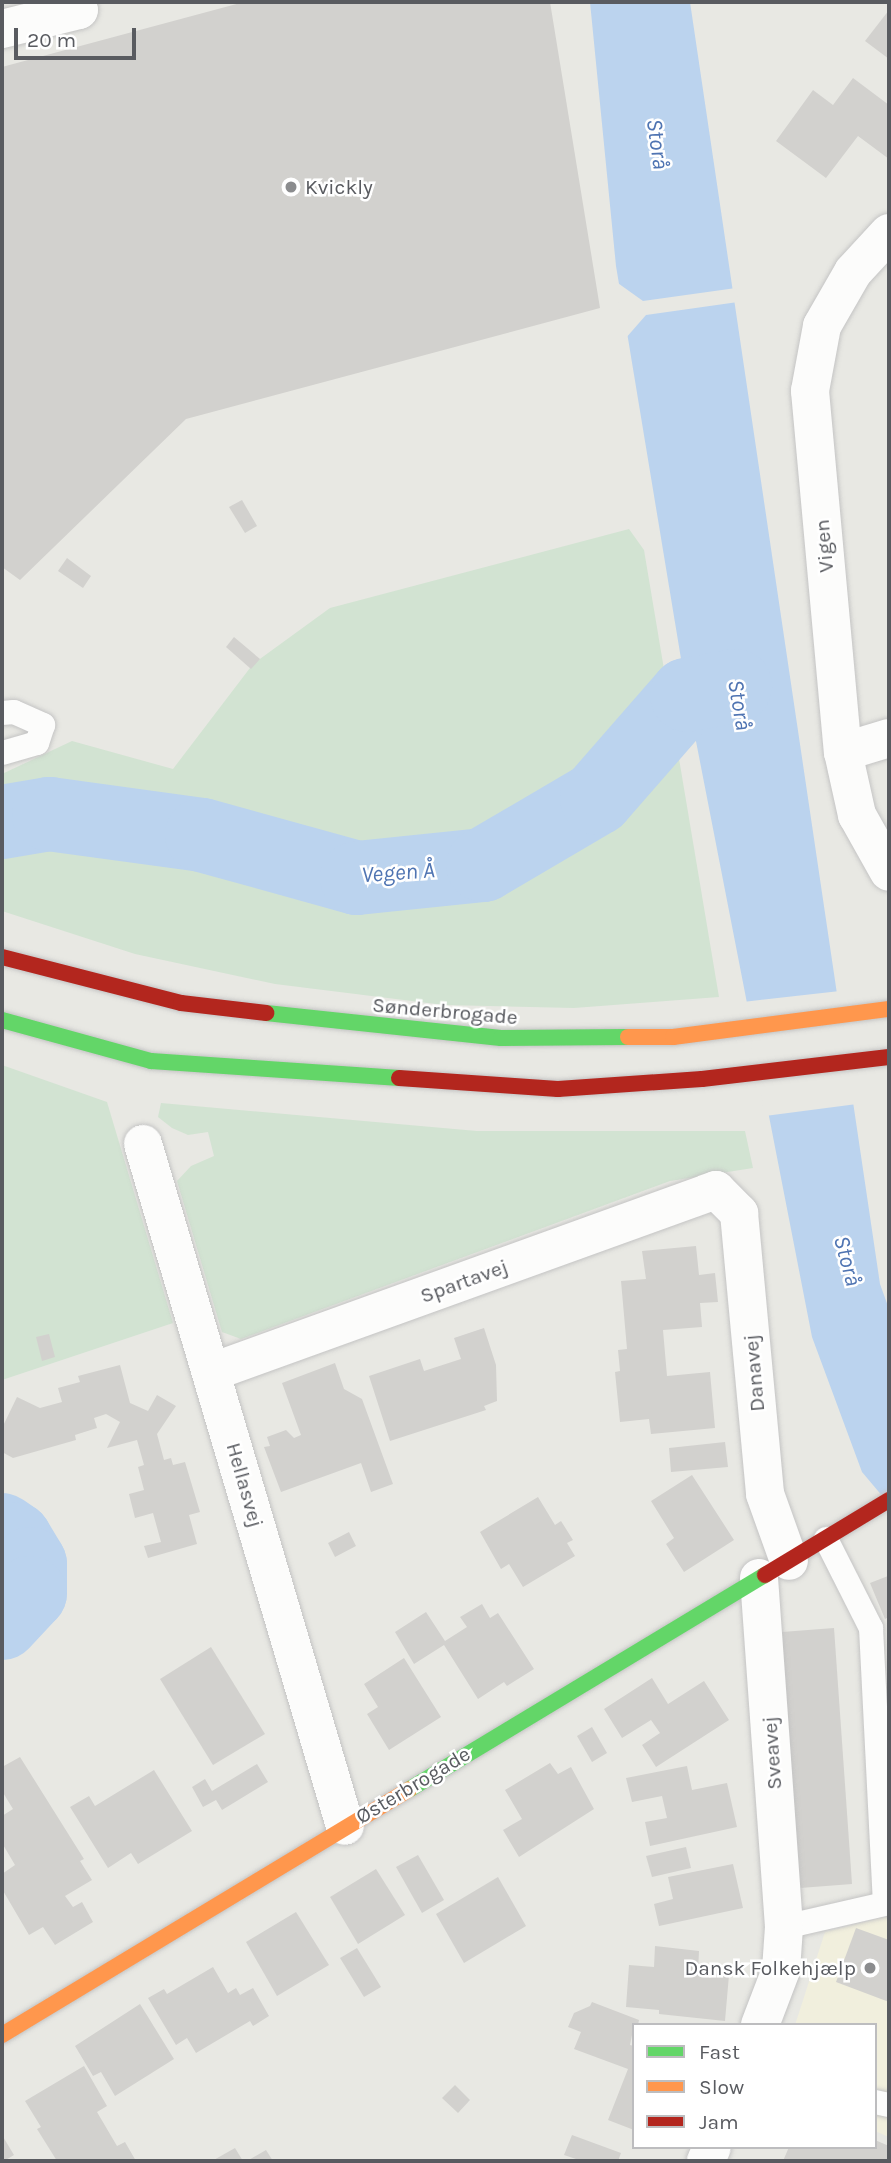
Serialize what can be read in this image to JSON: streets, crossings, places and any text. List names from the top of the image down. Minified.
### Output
{"streets":{"street":["Vigen","Sønderbrogade","Spartavej","Danavej","Hellasvej","Sveavej","Østerbrogade"]},"crossings":[["Spartavej","Danavej"],["Spartavej","Hellasvej"],["Danavej","Sveavej"],["Danavej","Østerbrogade"],["Hellasvej","Østerbrogade"],["Sveavej","Østerbrogade"]],"water":["Storå","Vegen Å"],"places":["Kvickly","Dansk Folkehjælp"],"legend":["Fast","Slow","Jam"],"scale_bar":"20 m"}
